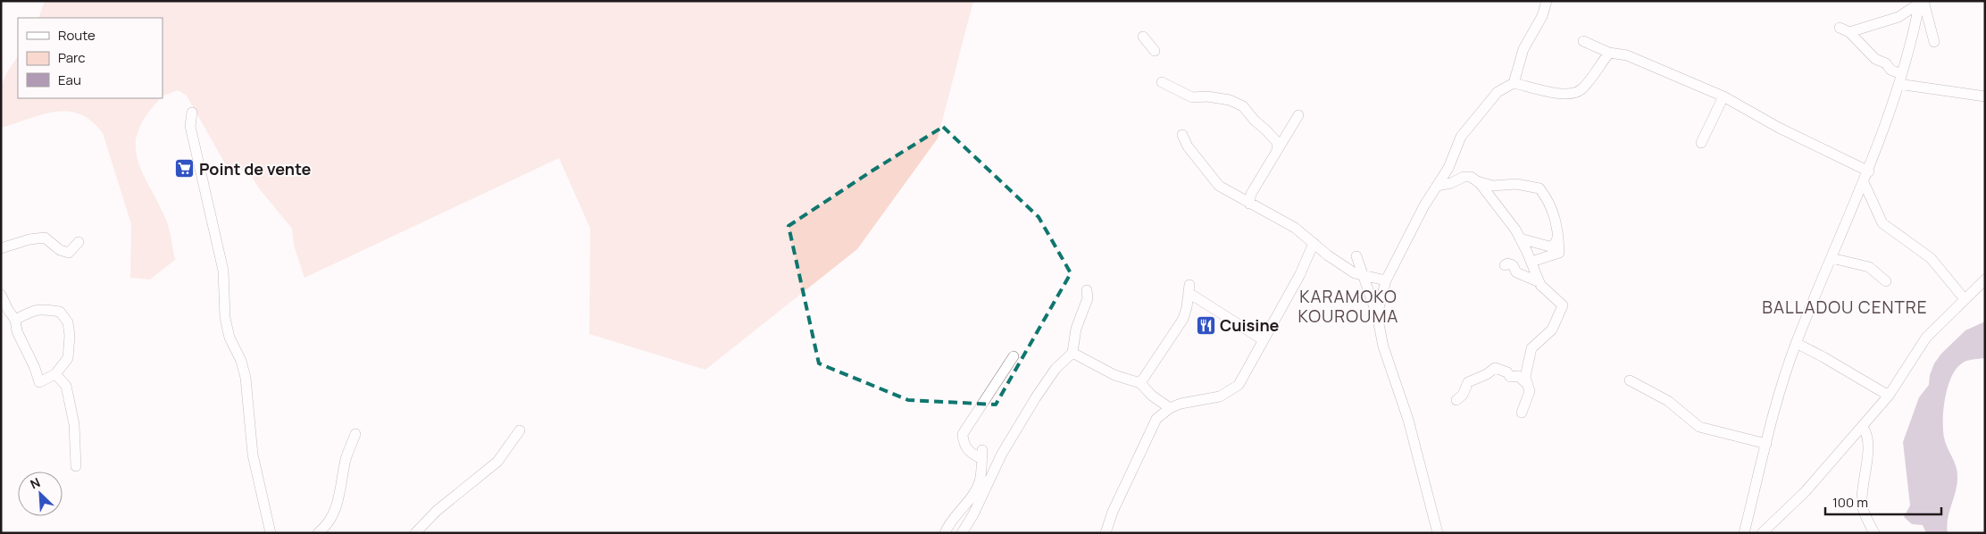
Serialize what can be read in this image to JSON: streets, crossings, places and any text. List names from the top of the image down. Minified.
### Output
{"districts":["KARAMOKO KOUROUMA","BALLADOU CENTRE"],"places":{"supermarket":["Point de vente"],"restaurant":["Cuisine"]},"legend":["Route","Parc","Eau"],"scale_bar":"100 m","north":"top left"}
